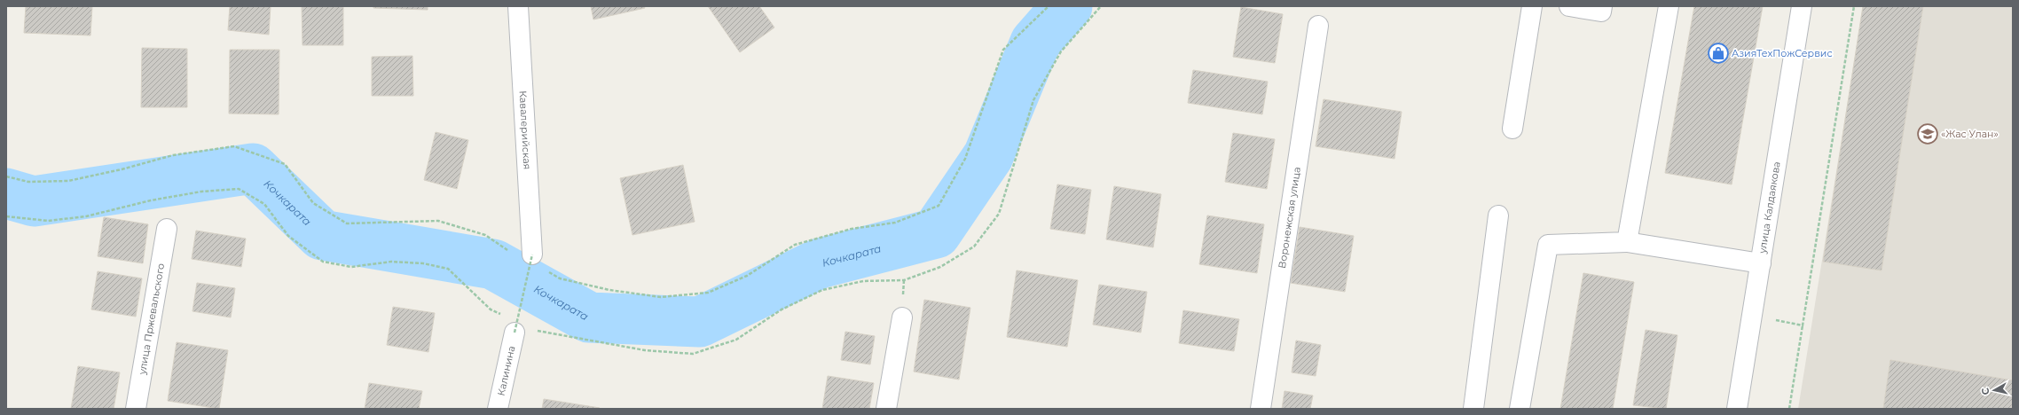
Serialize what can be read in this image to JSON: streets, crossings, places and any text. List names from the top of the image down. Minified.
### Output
{"streets":{"street":["Кавалерийская","улица Калдаякова","Воронежская улица","улица Пржевальского","Калинина"]},"water":["Кочкарата"],"places":{"shop":["АзияТехПожСервис"],"school or university":["«Жас Улан»"]},"north":"left"}
